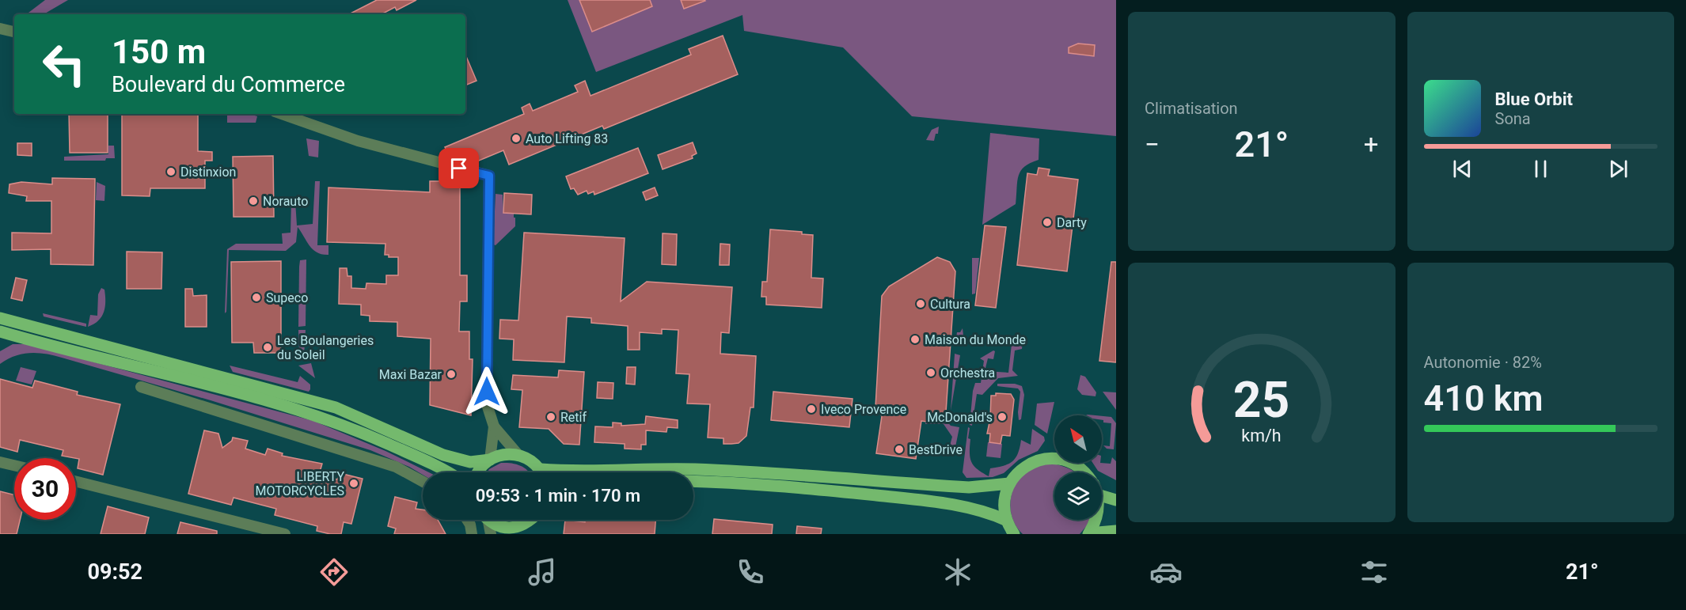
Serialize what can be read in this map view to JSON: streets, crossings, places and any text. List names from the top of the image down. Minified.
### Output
{"places":["Auto Lifting 83","Distinxion","Norauto","Darty","Supeco","Cultura","Maison du Monde","Les Boulangeries du Soleil","Orchestra","Maxi Bazar","Iveco Provence","Retif","McDonald's","BestDrive","LIBERTY MOTORCYCLES"],"north":"top left","page":{"tile":["Climatisation",["Autonomie · 82%","410 km"]],"turn":["150 m","Boulevard du Commerce"],"song":["Blue Orbit","Sona"],"heat":["−","21°","+"],"limit":"30","trip":"09:53 · 1 min · 170 m","tabs":["09:52","21°"],"gauge":["25","km/h"]}}
